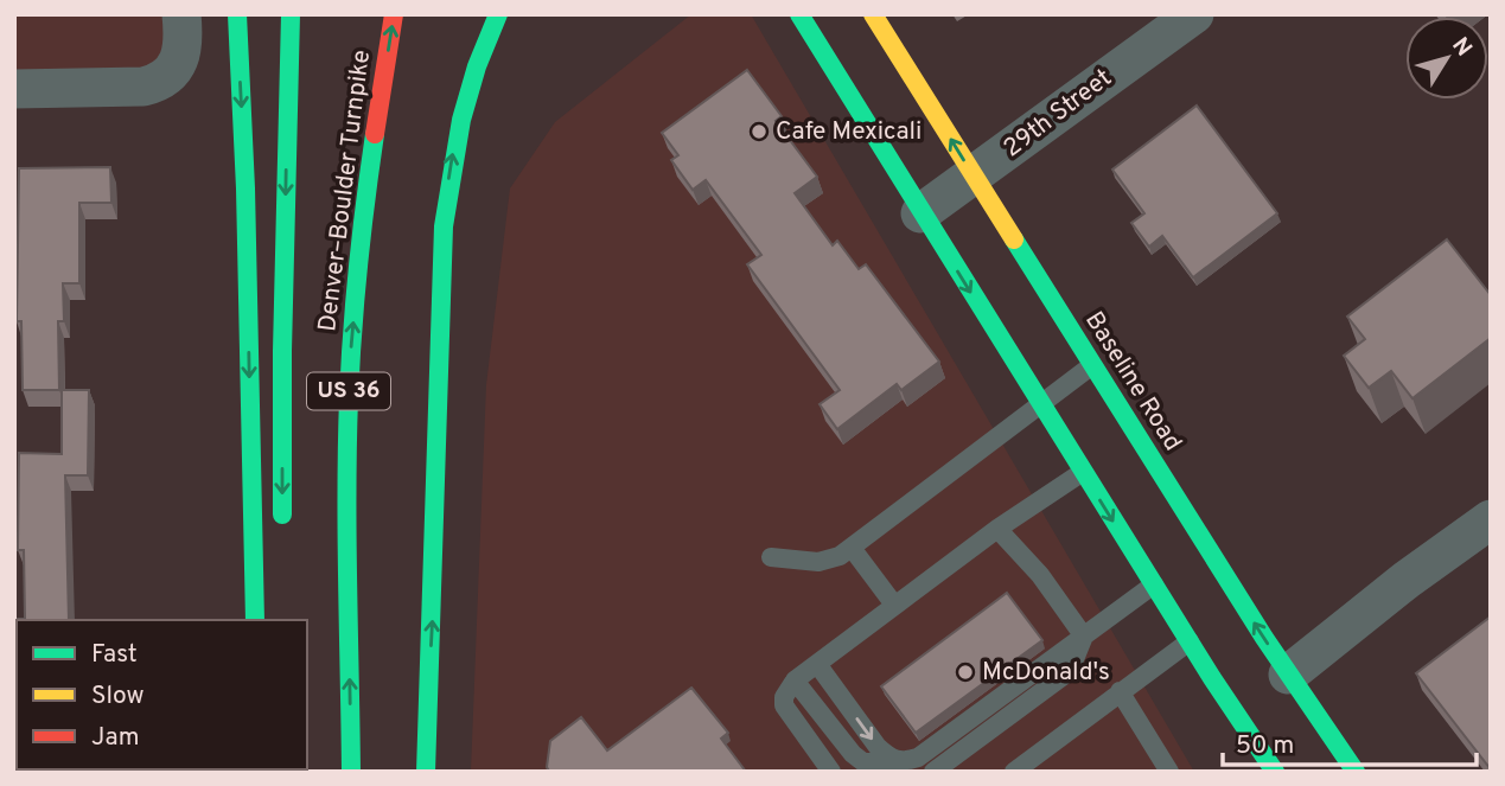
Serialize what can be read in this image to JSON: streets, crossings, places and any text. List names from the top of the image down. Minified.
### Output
{"streets":{"main road":["Denver–Boulder Turnpike","Baseline Road","US 36"],"street":["29th Street"]},"crossings":[["29th Street","Baseline Road"]],"places":["Cafe Mexicali","McDonald's"],"legend":["Fast","Slow","Jam"],"scale_bar":"50 m","north":"top right"}
